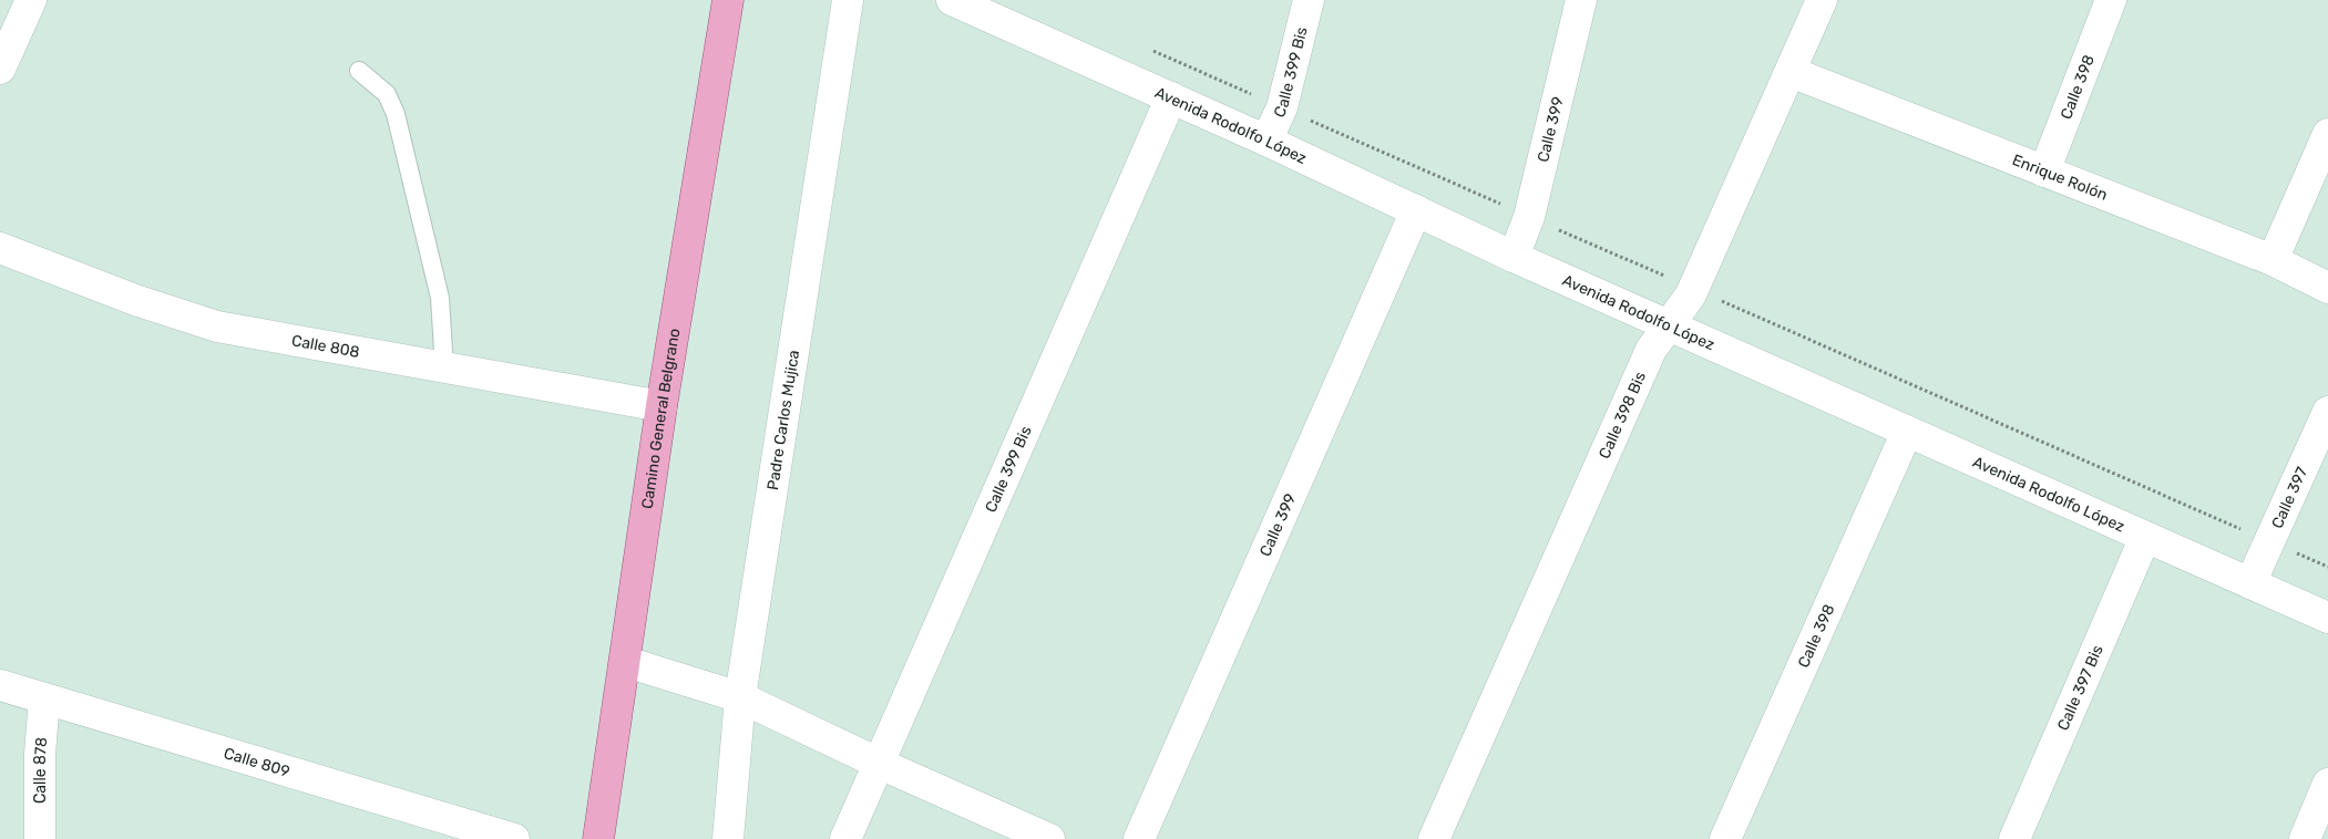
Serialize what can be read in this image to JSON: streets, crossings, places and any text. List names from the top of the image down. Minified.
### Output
{"streets":{"main road":["Camino General Belgrano"],"street":["Calle 399 Bis","Calle 398","Avenida Rodolfo López","Calle 399","Enrique Rolón","Calle 808","Calle 398 Bis","Padre Carlos Mujica","Calle 397","Calle 397 Bis","Calle 809","Calle 878"]},"crossings":[["Calle 399 Bis","Avenida Rodolfo López"],["Calle 398","Avenida Rodolfo López"],["Calle 398","Enrique Rolón"],["Avenida Rodolfo López","Calle 399"],["Avenida Rodolfo López","Calle 398 Bis"],["Avenida Rodolfo López","Calle 397"],["Avenida Rodolfo López","Calle 397 Bis"],["Enrique Rolón","Calle 398 Bis"],["Calle 808","Camino General Belgrano"],["Calle 809","Calle 878"]]}
